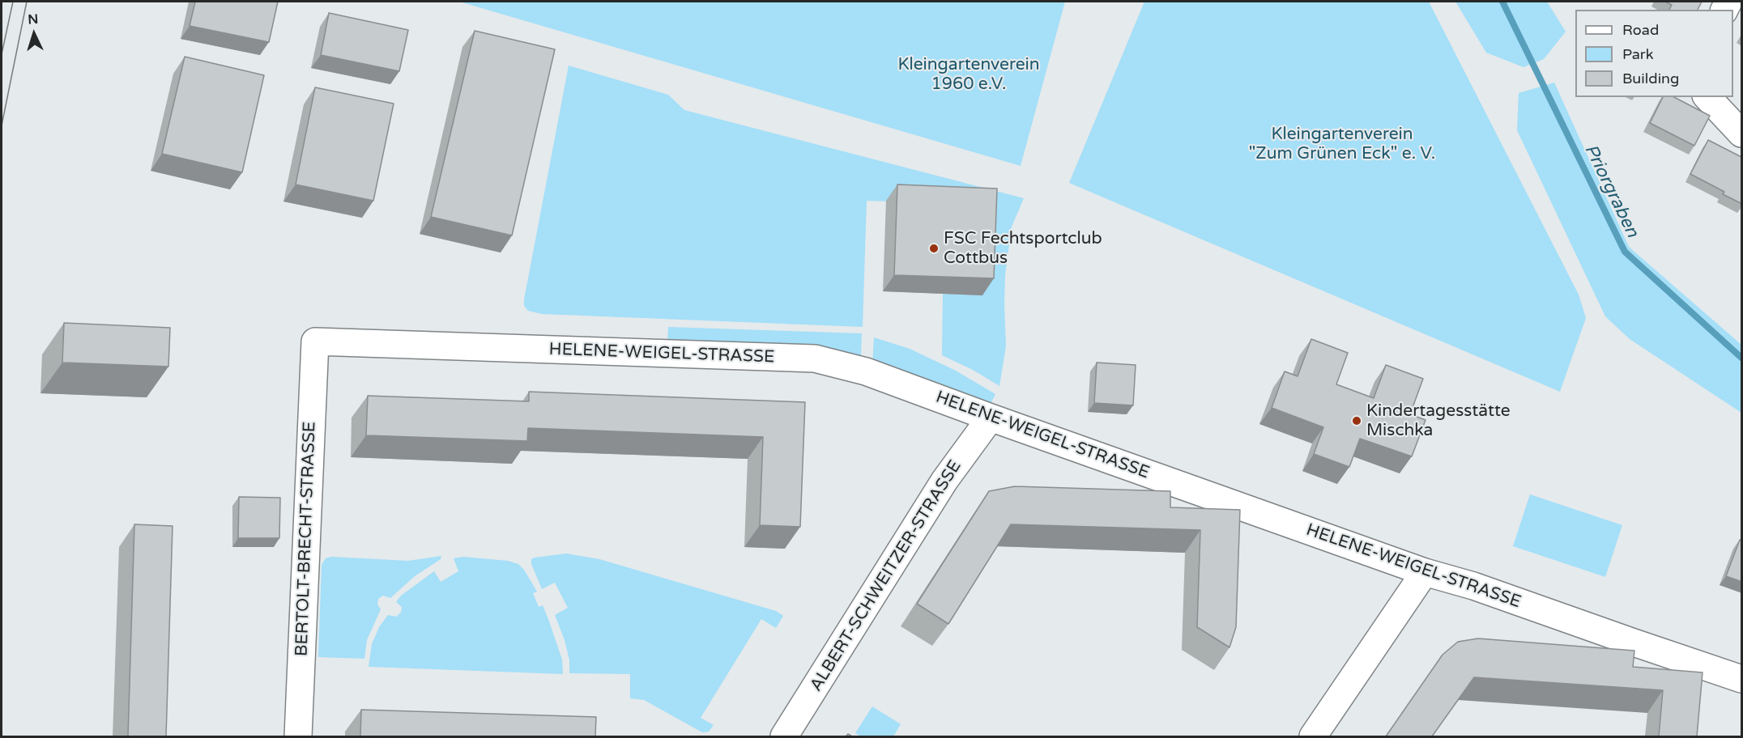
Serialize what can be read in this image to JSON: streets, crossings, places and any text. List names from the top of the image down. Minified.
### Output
{"streets":{"street":["HELENE-WEIGEL-STRASSE","BERTOLT-BRECHT-STRASSE","ALBERT-SCHWEITZER-STRASSE"]},"crossings":[["HELENE-WEIGEL-STRASSE","BERTOLT-BRECHT-STRASSE"],["HELENE-WEIGEL-STRASSE","ALBERT-SCHWEITZER-STRASSE"]],"water":["Priorgraben"],"parks":["Kleingartenverein 1960 e.V.","Kleingartenverein \"Zum Grünen Eck\" e. V."],"places":["FSC Fechtsportclub Cottbus","Kindertagesstätte Mischka"],"legend":["Road","Park","Building"],"north":"top"}
